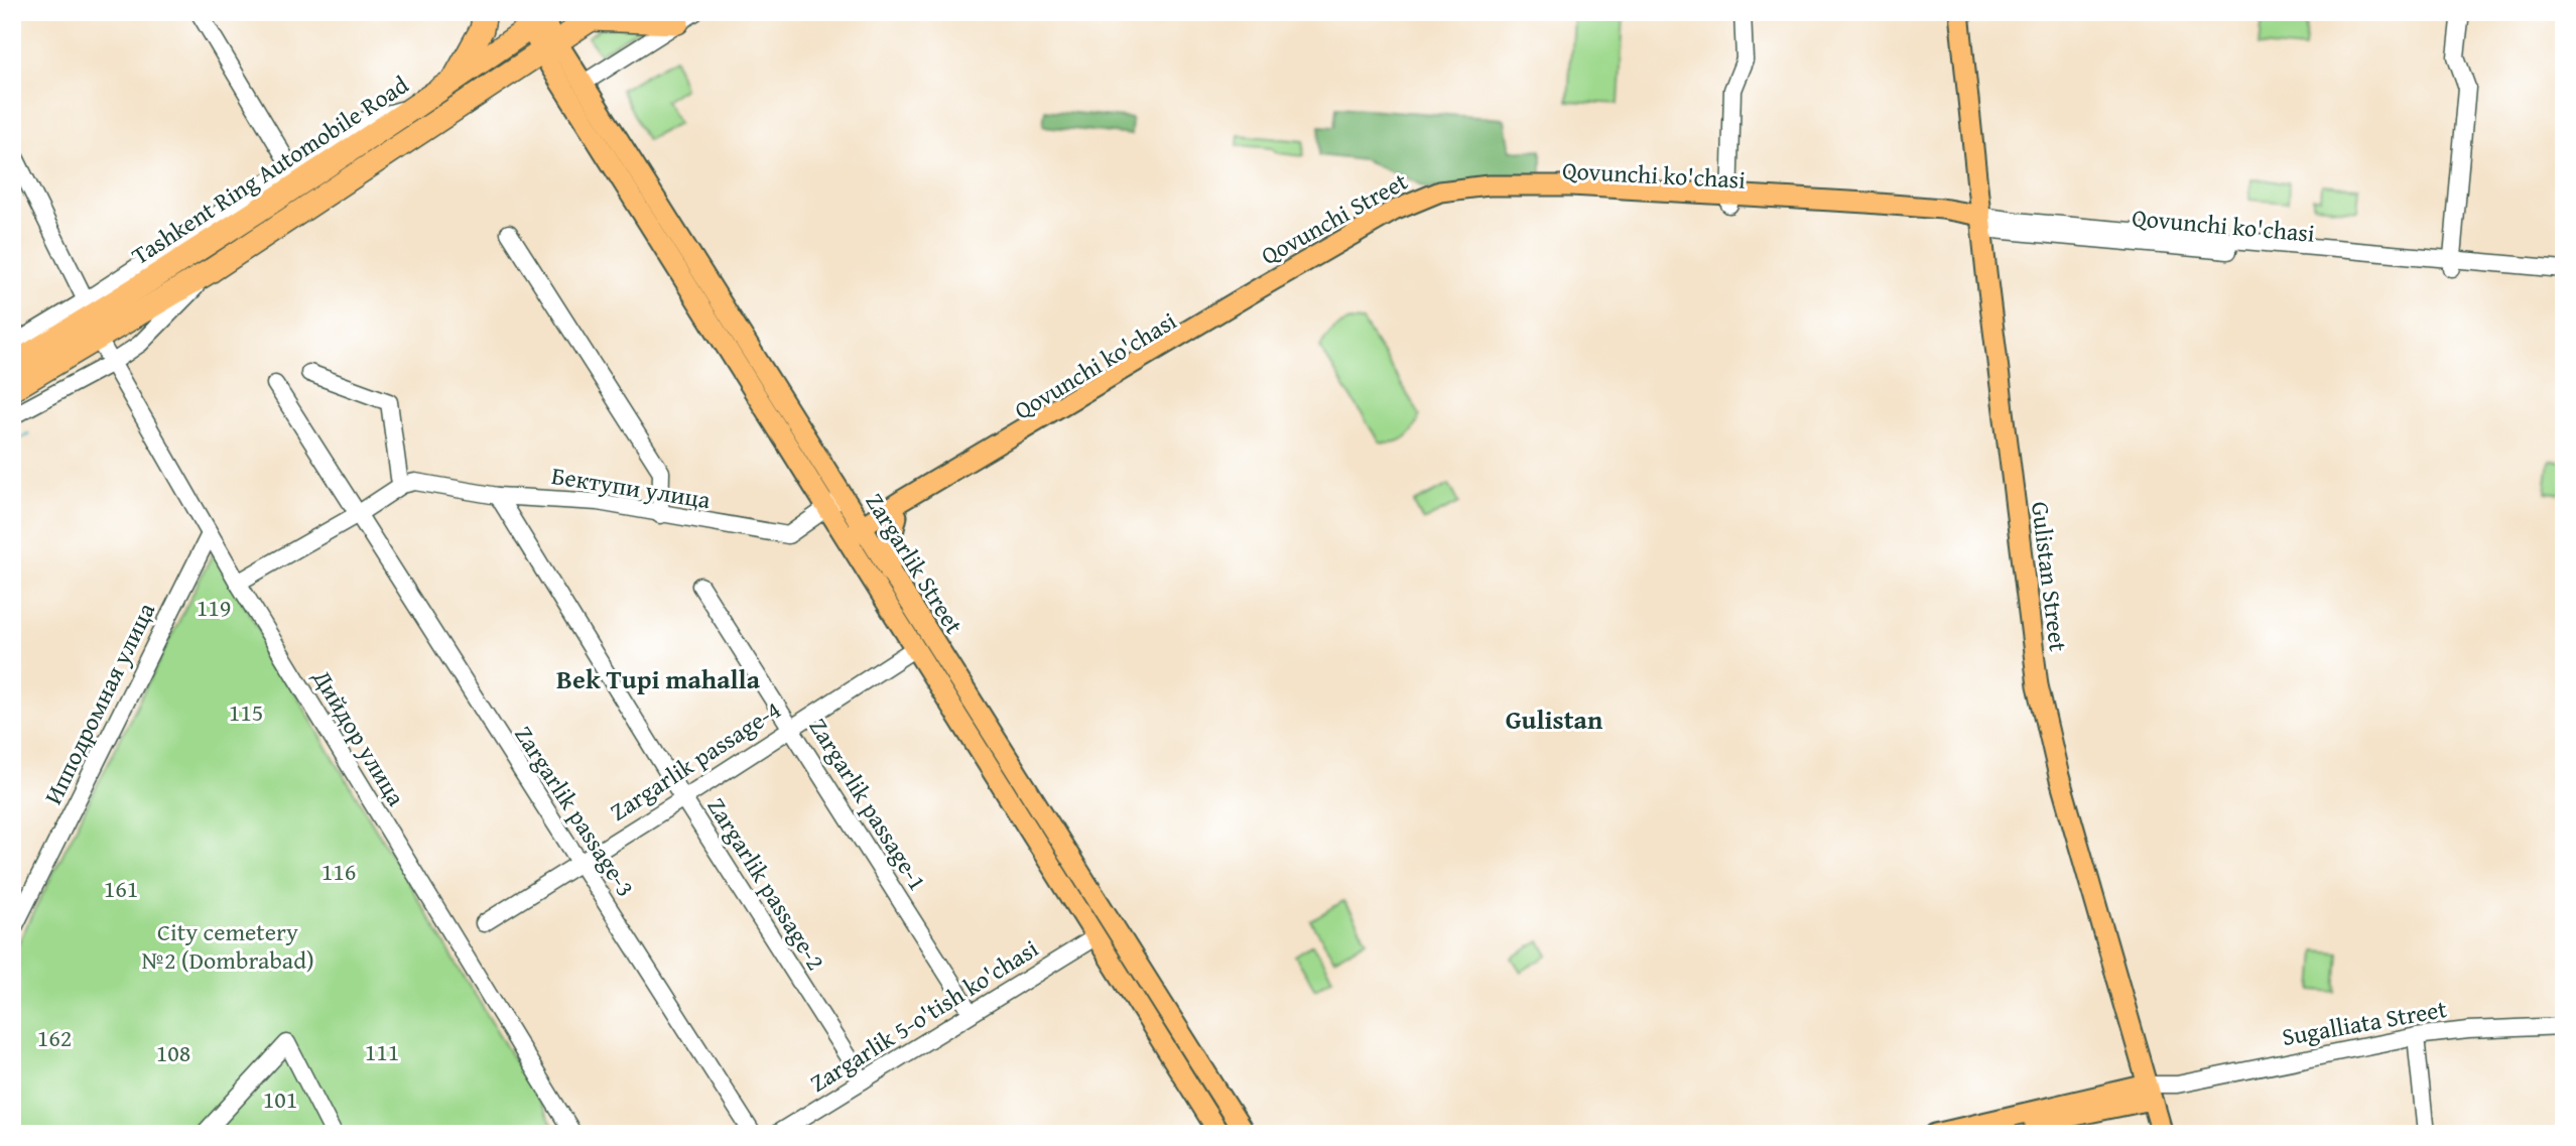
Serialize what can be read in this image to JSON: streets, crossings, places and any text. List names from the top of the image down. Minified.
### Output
{"streets":{"highway":["Tashkent Ring Automobile Road"],"main road":["Qovunchi ko'chasi","Qovunchi Street","Zargarlik Street","Gulistan Street","Sugalliata Street"],"street":["Бектупи улица","Ипподромная улица","Дийдор улица","Zargarlik passage-4","Zargarlik passage-1","Zargarlik passage-3","Zargarlik passage-2","Zargarlik 5-o'tish ko'chasi"]},"crossings":[["Tashkent Ring Automobile Road","Zargarlik Street"],["Tashkent Ring Automobile Road","Дийдор улица"],["Qovunchi ko'chasi","Qovunchi Street"],["Qovunchi ko'chasi","Zargarlik Street"],["Qovunchi ko'chasi","Gulistan Street"],["Qovunchi Street","Zargarlik Street"],["Бектупи улица","Zargarlik Street"],["Бектупи улица","Zargarlik passage-2"],["Zargarlik Street","Zargarlik passage-4"],["Zargarlik Street","Zargarlik 5-o'tish ko'chasi"],["Gulistan Street","Sugalliata Street"],["Ипподромная улица","Дийдор улица"],["Zargarlik passage-4","Zargarlik passage-1"],["Zargarlik passage-4","Zargarlik passage-3"],["Zargarlik passage-4","Zargarlik passage-2"],["Zargarlik passage-1","Zargarlik 5-o'tish ko'chasi"],["Zargarlik passage-2","Zargarlik 5-o'tish ko'chasi"]],"districts":["Bek Tupi mahalla","Gulistan"],"parks":["119","115","116","161","City cemetery №2 (Dombrabad)","162","111","108","101"]}
